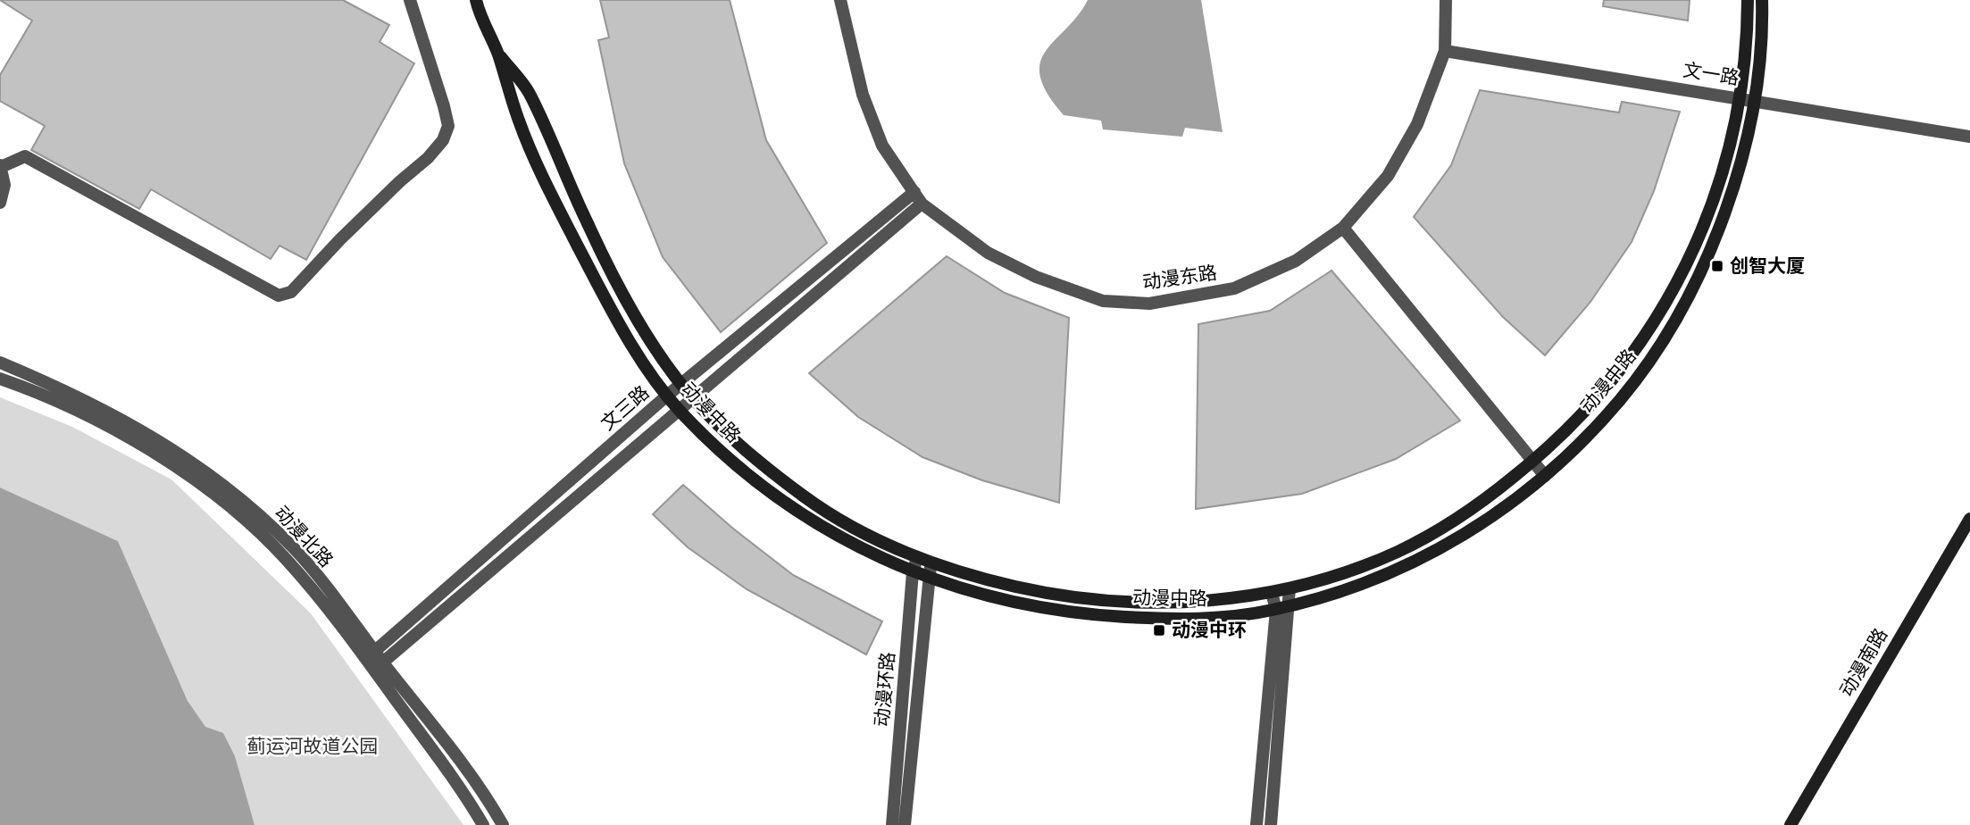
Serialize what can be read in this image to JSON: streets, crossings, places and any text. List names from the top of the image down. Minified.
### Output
{"streets":{"street":["文一路","动漫东路","动漫中路","文三路","动漫北路","动漫南路","动漫环路"]},"crossings":[["文一路","动漫东路"],["文一路","动漫中路"],["动漫东路","文三路"],["动漫中路","文三路"],["动漫中路","动漫环路"],["文三路","动漫北路"]],"parks":["蓟运河故道公园"],"places":{"transit":["创智大厦","动漫中环"]}}
